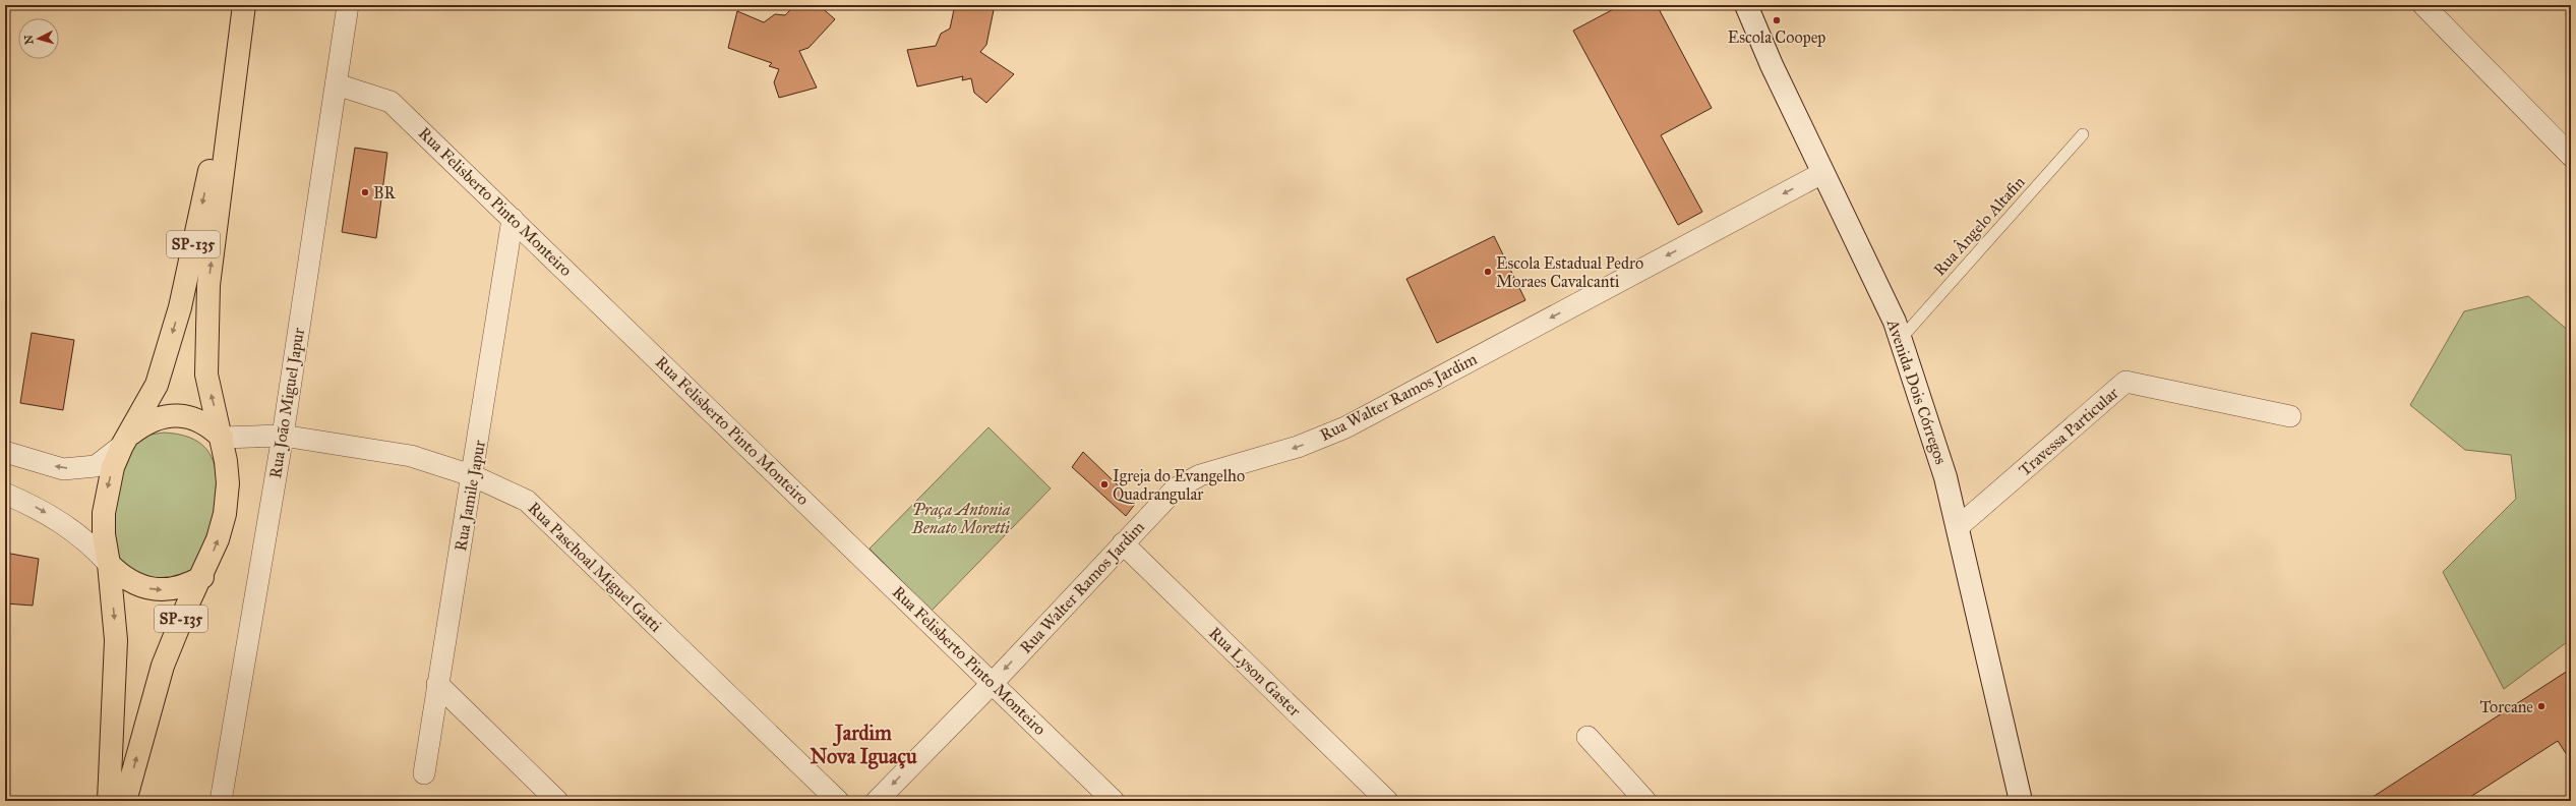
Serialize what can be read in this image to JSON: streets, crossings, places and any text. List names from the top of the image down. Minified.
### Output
{"streets":{"main road":["SP-135"],"street":["Rua Felisberto Pinto Monteiro","Avenida Dois Córregos","Rua Walter Ramos Jardim","Rua João Miguel Japur","Travessa Particular","Rua Jamile Japur","Rua Paschoal Miguel Gatti","Rua Lyson Gaster"],"lane":["Rua Ângelo Altafin"]},"crossings":[["Rua Felisberto Pinto Monteiro","Rua Walter Ramos Jardim"],["Rua Felisberto Pinto Monteiro","Rua João Miguel Japur"],["Rua Felisberto Pinto Monteiro","Rua Jamile Japur"],["Rua Ângelo Altafin","Avenida Dois Córregos"],["SP-135","Rua Paschoal Miguel Gatti"],["Avenida Dois Córregos","Rua Walter Ramos Jardim"],["Avenida Dois Córregos","Travessa Particular"],["Rua Walter Ramos Jardim","Rua Lyson Gaster"],["Rua João Miguel Japur","Rua Paschoal Miguel Gatti"],["Rua Jamile Japur","Rua Paschoal Miguel Gatti"]],"one_way":["Rua Walter Ramos Jardim"],"districts":["Jardim Nova Iguaçu"],"parks":["Praça Antonia Benato Moretti"],"places":["Escola Coopep","BR","Escola Estadual Pedro Moraes Cavalcanti","Igreja do Evangelho Quadrangular","Torcane"],"north":"left"}
